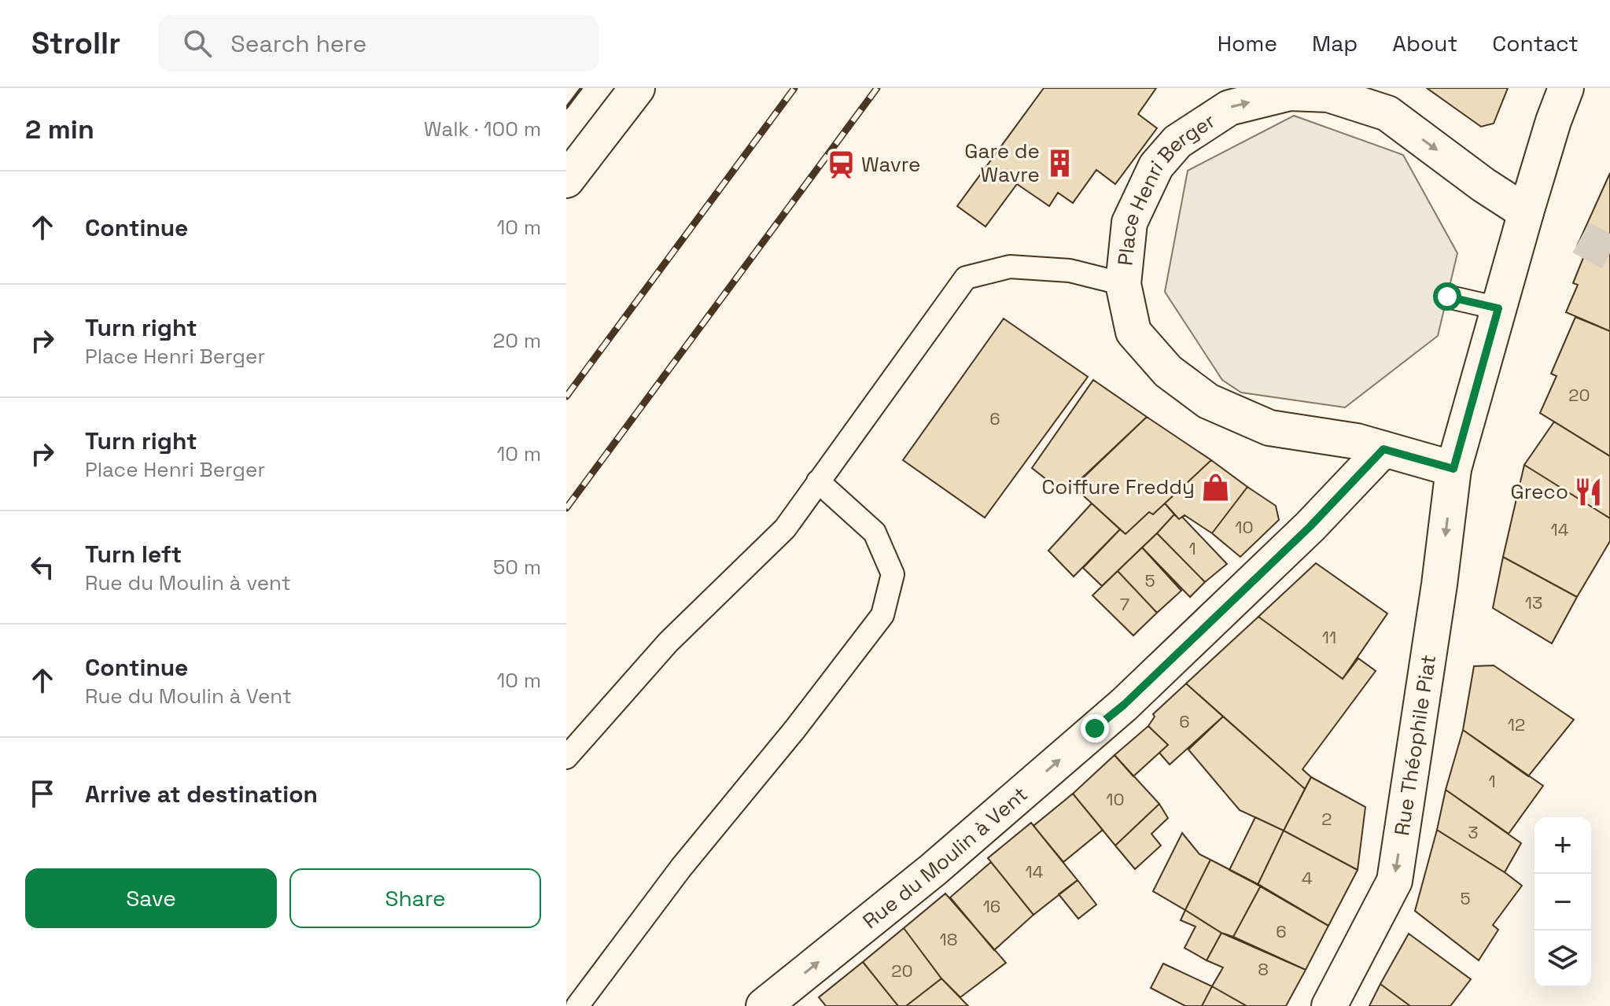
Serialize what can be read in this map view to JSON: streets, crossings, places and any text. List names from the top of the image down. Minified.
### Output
{"streets":{"street":["Place Henri Berger","Rue Théophile Piat","Rue du Moulin à Vent"]},"crossings":[["Place Henri Berger","Rue Théophile Piat"],["Place Henri Berger","Rue du Moulin à Vent"]],"one_way":["Rue Théophile Piat","Rue du Moulin à Vent"],"places":{"building":["Gare de Wavre"],"station":["Wavre"],"shop":["Coiffure Freddy"],"restaurant":["Greco"]},"house_numbers":["20","6","10","14","1","5","13","7","11","6","12","1","10","2","3","14","4","5","16","6","18","8","20"],"page":{"header":"Strollr","search":"Search here","nav":["Home","Map","About","Contact"],"heading":["2 min","Walk · 100 m"],"list":[["Continue","10 m"],["Turn right","Place Henri Berger","20 m"],["Turn right","Place Henri Berger","10 m"],["Turn left","Rue du Moulin à vent","50 m"],["Continue","Rue du Moulin à Vent","10 m"],"Arrive at destination"],"map_buttons":["+","−"],"buttons":["Save","Share"]}}
